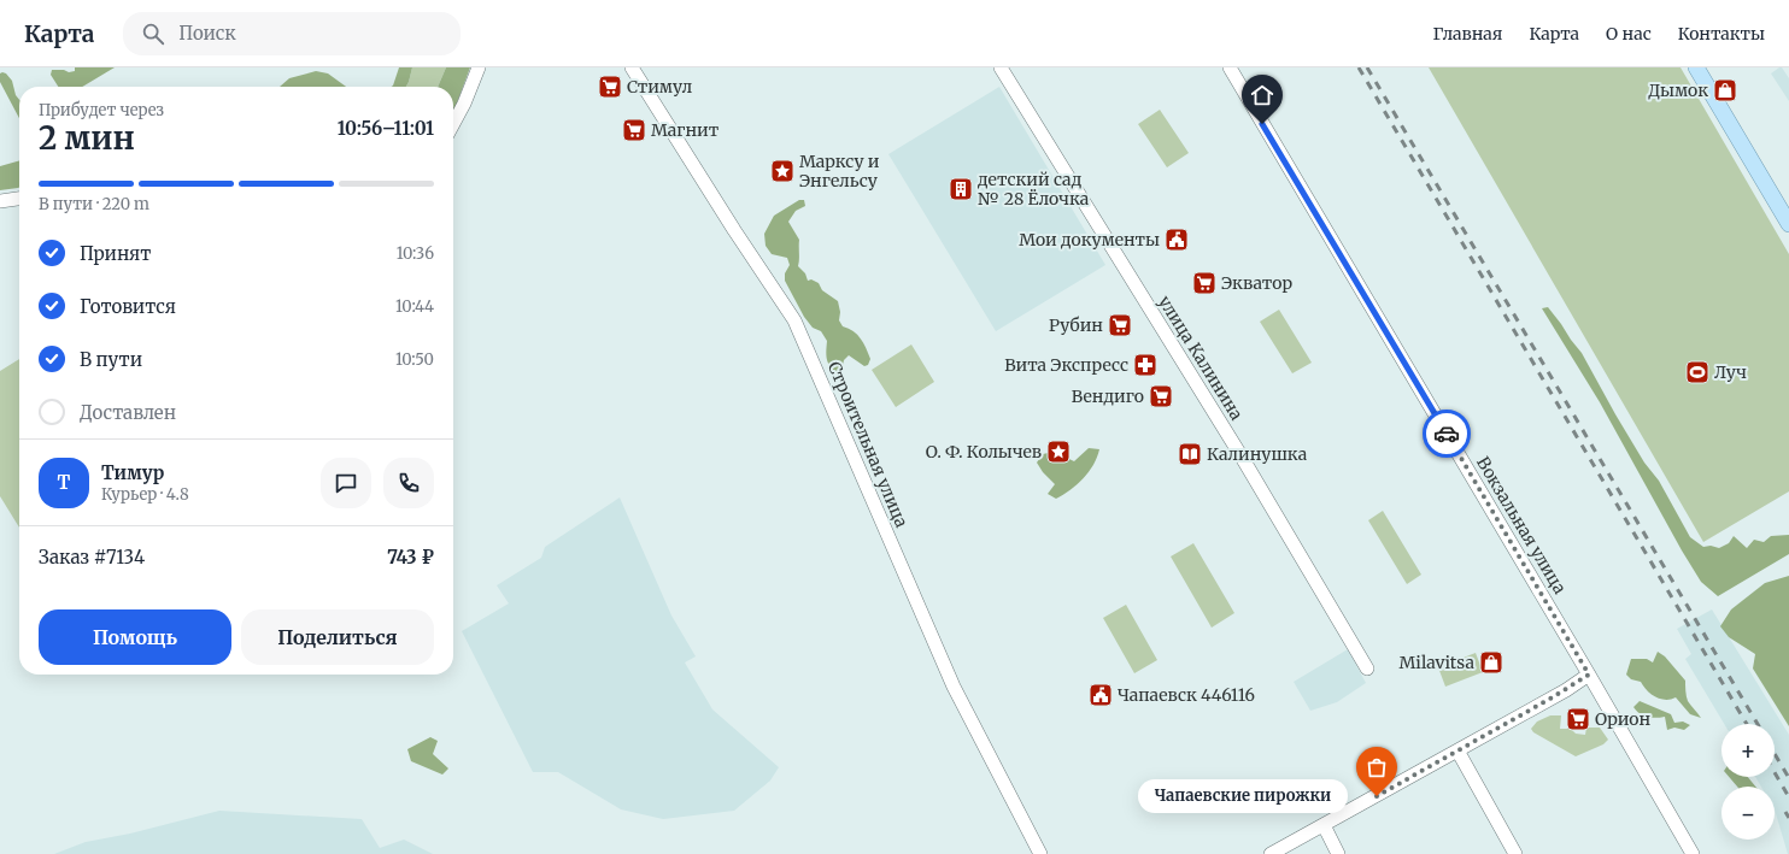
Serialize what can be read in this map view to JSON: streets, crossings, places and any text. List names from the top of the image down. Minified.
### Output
{"streets":{"street":["улица Калинина","Строительная улица","Вокзальная улица"]},"places":{"supermarket":["Стимул","Магнит","Экватор","Рубин","Вендиго","Орион"],"shop":["Дымок","Milavitsa"],"place":["Марксу и Энгельсу","О. Ф. Колычев"],"building":["детский сад № 28 Ёлочка"],"public building":["Мои документы","Чапаевск 446116"],"pharmacy":["Вита Экспресс"],"sports":["Луч"],"library":["Калинушка"],"other":["Чапаевские пирожки"]},"page":{"header":"Карта","search":"Поиск","nav":["Главная","Карта","О нас","Контакты"],"heading":["2 мин","Прибудет через","10:56–11:01"],"panel":["Тимур","Курьер · 4.8","Заказ #7134","743 ₽"],"bar":"В пути · 220 m","list":[["Принят","10:36"],["Готовится","10:44"],["В пути","10:50"],"Доставлен"],"round":"Т","buttons":["Помощь","Поделиться"],"map_buttons":["+","−"],"bubble":"Чапаевские пирожки"}}
